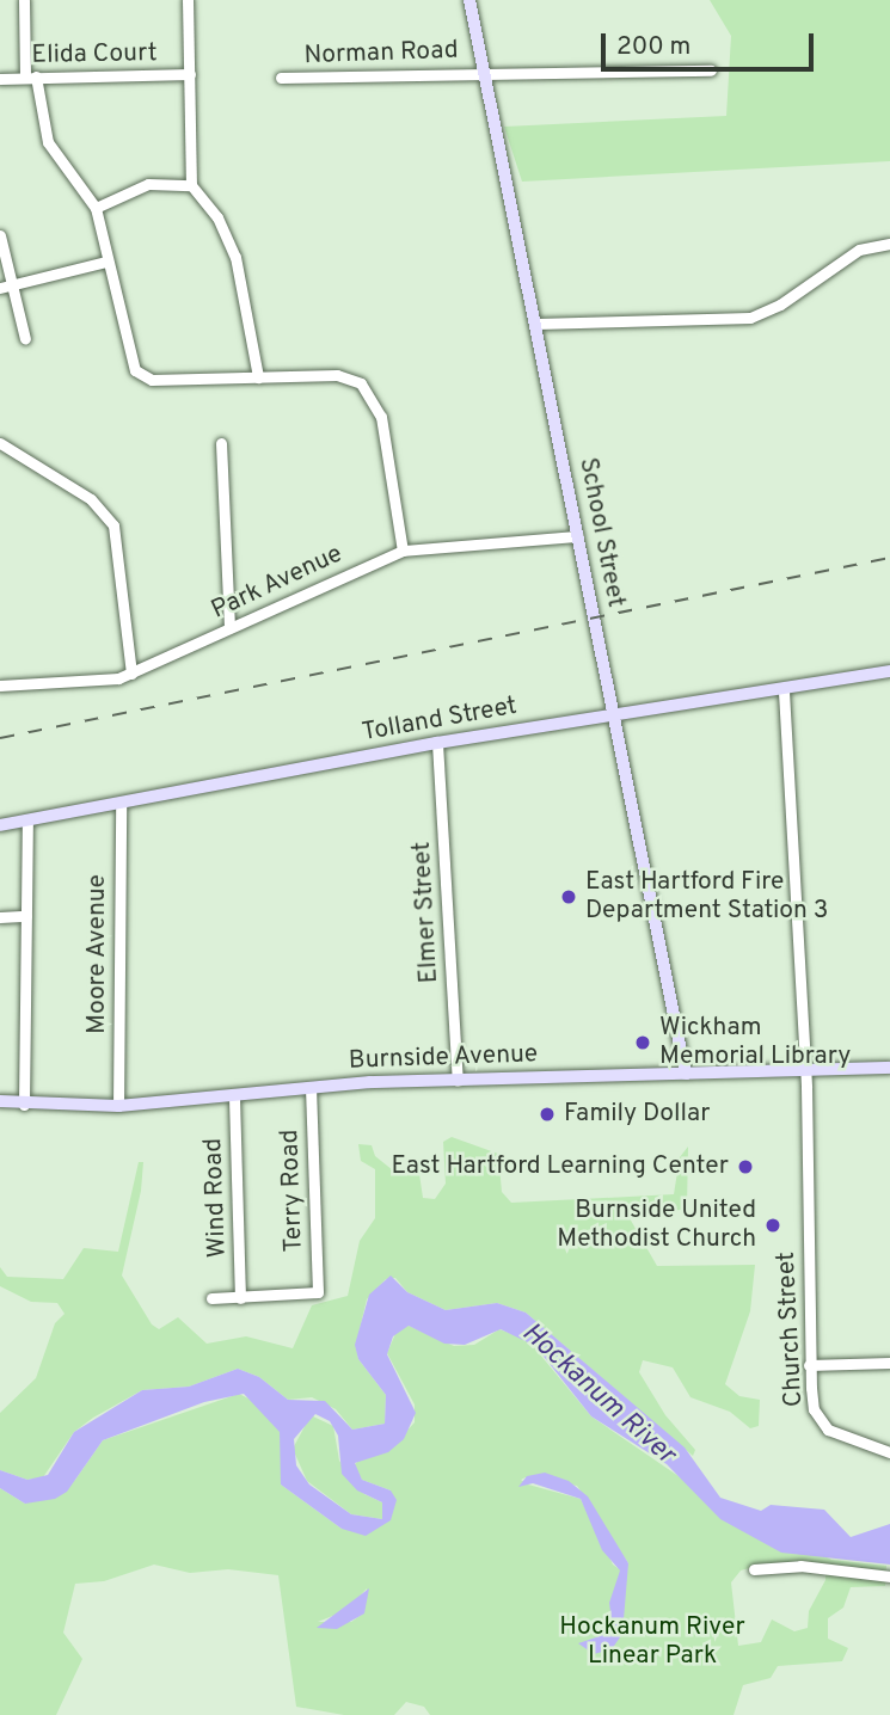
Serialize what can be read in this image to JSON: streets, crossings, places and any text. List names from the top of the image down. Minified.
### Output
{"streets":{"main road":["School Street","Tolland Street","Burnside Avenue"],"street":["Norman Road","Elida Court","Park Avenue","Elmer Street","Moore Avenue","Terry Road","Wind Road","Church Street"]},"crossings":[["Norman Road","School Street"],["School Street","Park Avenue"],["School Street","Tolland Street"],["School Street","Burnside Avenue"],["Tolland Street","Elmer Street"],["Tolland Street","Moore Avenue"],["Tolland Street","Church Street"],["Elmer Street","Burnside Avenue"],["Moore Avenue","Burnside Avenue"],["Burnside Avenue","Terry Road"],["Burnside Avenue","Wind Road"],["Burnside Avenue","Church Street"],["Terry Road","Wind Road"]],"water":["Hockanum River"],"parks":["Hockanum River Linear Park"],"places":["East Hartford Fire Department Station 3","Wickham Memorial Library","Family Dollar","East Hartford Learning Center","Burnside United Methodist Church"],"scale_bar":"200 m"}
